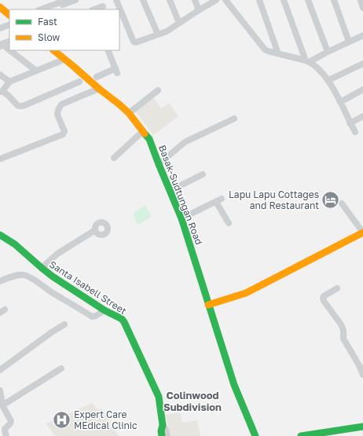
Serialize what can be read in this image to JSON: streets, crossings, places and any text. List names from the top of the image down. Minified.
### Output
{"streets":{"street":["Basak-Sudtungan Road","Santa Isabell Street"]},"districts":["Colinwood Subdivision"],"places":{"hotel":["Lapu Lapu Cottages and Restaurant"],"hospital":["Expert Care MEdical Clinic"]},"legend":["Fast","Slow"]}
